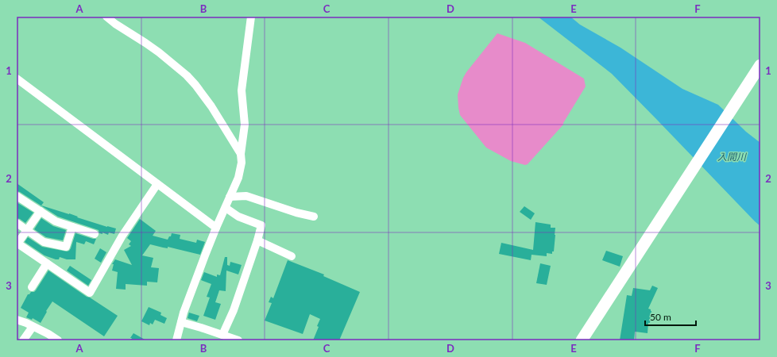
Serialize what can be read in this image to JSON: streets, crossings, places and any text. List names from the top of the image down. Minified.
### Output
{"water":["入間川"],"scale_bar":"50 m","grid":{"columns":["A","B","C","D","E","F"],"rows":["1","2","3"]}}
